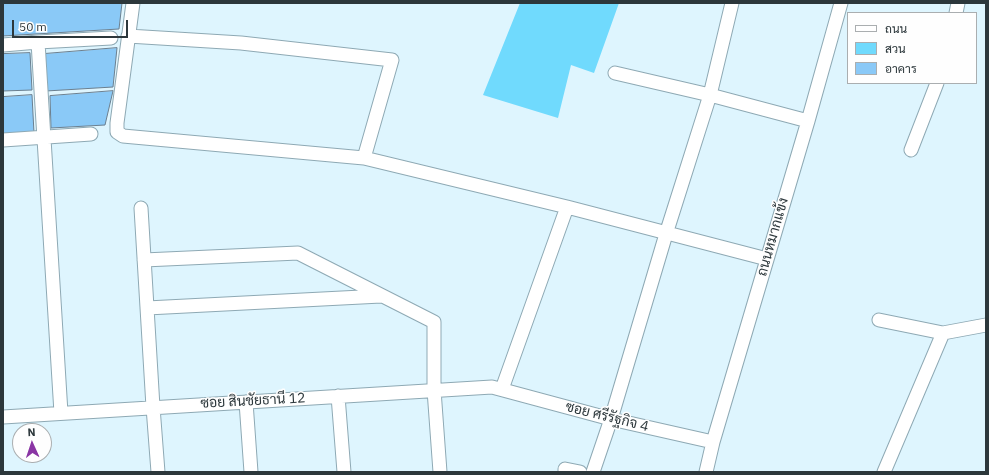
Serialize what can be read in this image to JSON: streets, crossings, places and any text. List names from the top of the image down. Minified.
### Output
{"streets":{"street":["ถนนหมากแข้ง","ซอย สินชัยธานี 12","ซอย ศรีรัฐกิจ 4"]},"crossings":[["ถนนหมากแข้ง","ซอย ศรีรัฐกิจ 4"],["ซอย สินชัยธานี 12","ซอย ศรีรัฐกิจ 4"]],"legend":["ถนน","สวน","อาคาร"],"scale_bar":"50 m","north":"top"}
